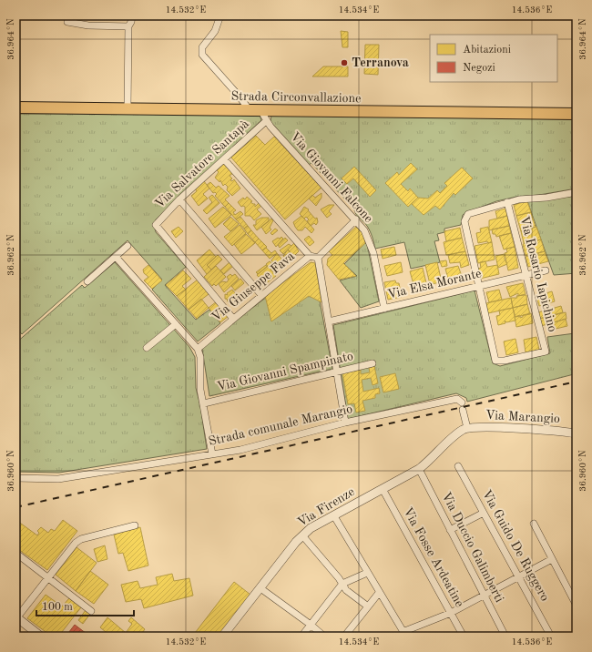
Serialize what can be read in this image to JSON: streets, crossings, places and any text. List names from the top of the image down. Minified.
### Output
{"streets":{"main road":["Strada Circonvallazione"],"street":["Via Salvatore Santapà","Via Giovanni Falcone","Via Rosario Iapichino","Via Elsa Morante","Via Giuseppe Fava","Via Giovanni Spampinato","Via Marangio","Strada comunale Marangio","Via Firenze","Via Guido De Ruggero","Via Duccio Galimberti","Via Fosse Ardeatine"]},"crossings":[["Strada Circonvallazione","Via Giovanni Falcone"],["Via Salvatore Santapà","Via Giovanni Falcone"],["Via Salvatore Santapà","Via Giuseppe Fava"],["Via Giovanni Falcone","Via Elsa Morante"],["Via Rosario Iapichino","Via Elsa Morante"],["Via Marangio","Strada comunale Marangio"],["Via Marangio","Via Firenze"],["Strada comunale Marangio","Via Firenze"],["Via Firenze","Via Duccio Galimberti"],["Via Firenze","Via Fosse Ardeatine"]],"places":["Terranova"],"legend":["Abitazioni","Negozi"],"scale_bar":"100 m","coordinates":["14.532°E","14.534°E","14.536°E","36.964°N","36.962°N","36.960°N"]}
